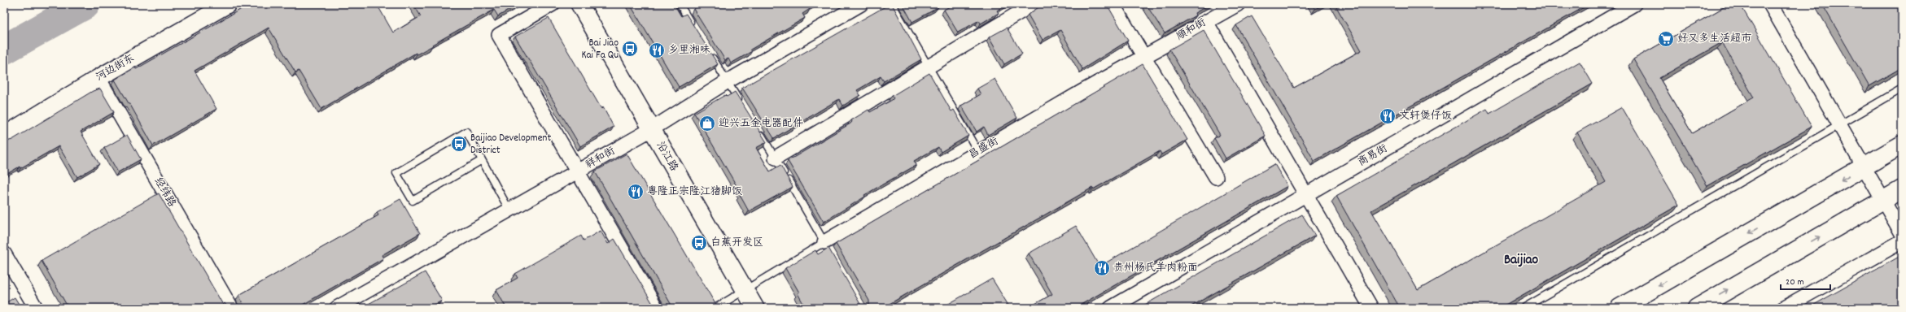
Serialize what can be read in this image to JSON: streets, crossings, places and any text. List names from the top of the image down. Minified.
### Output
{"streets":{"street":["順和街","河边街东","昌盛街","商易街","沿江路","祥和街","经纬路"]},"crossings":[["順和街","昌盛街"],["河边街东","经纬路"],["沿江路","祥和街"]],"districts":["Baijiao"],"places":{"supermarket":["好又多生活超市"],"bus stop":["Bai Jiao Kai Fa Qu","Baijiao Development District","白蕉开发区"],"restaurant":["乡里湘味","文轩煲仔饭","粤隆正宗隆江猪脚饭","贵州杨氏羊肉粉面"],"shop":["迎兴五金电器配件"]},"scale_bar":"20 m"}
